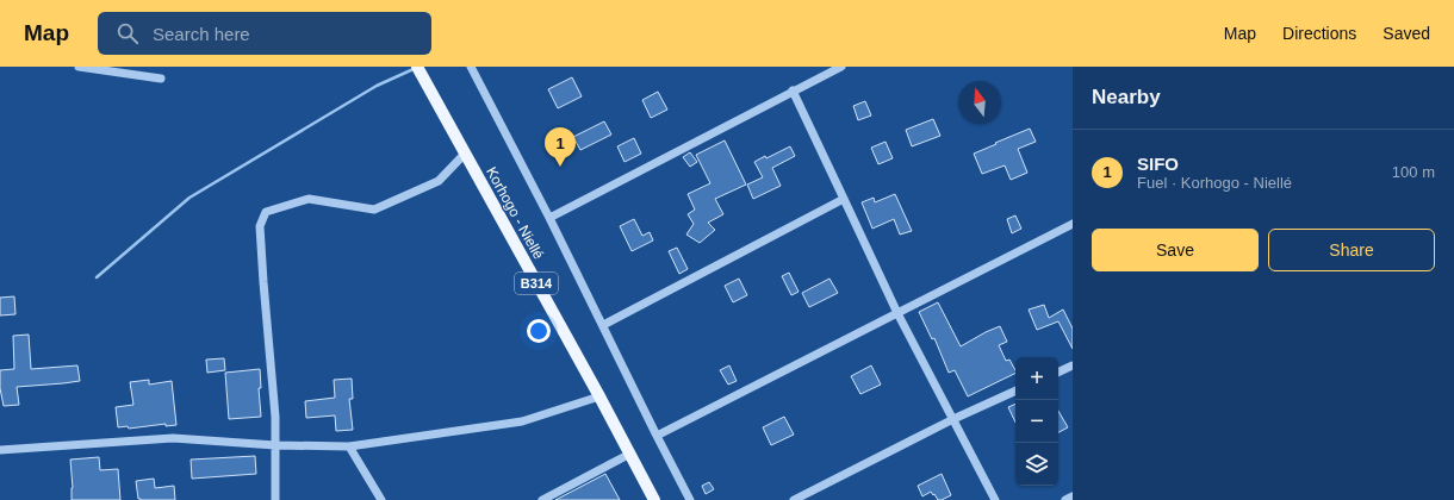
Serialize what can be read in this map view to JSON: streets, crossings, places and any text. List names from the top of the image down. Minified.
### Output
{"streets":{"main road":["Korhogo - Niellé","B314"]},"north":"top","page":{"header":"Map","search":"Search here","nav":["Map","Directions","Saved"],"heading":"Nearby","pins":"1","list":[{"mark":"1","name":"SIFO","note":"Fuel · Korhogo - Niellé","value":"100 m"}],"buttons":["Save","Share"],"map_buttons":["+","−"]}}
